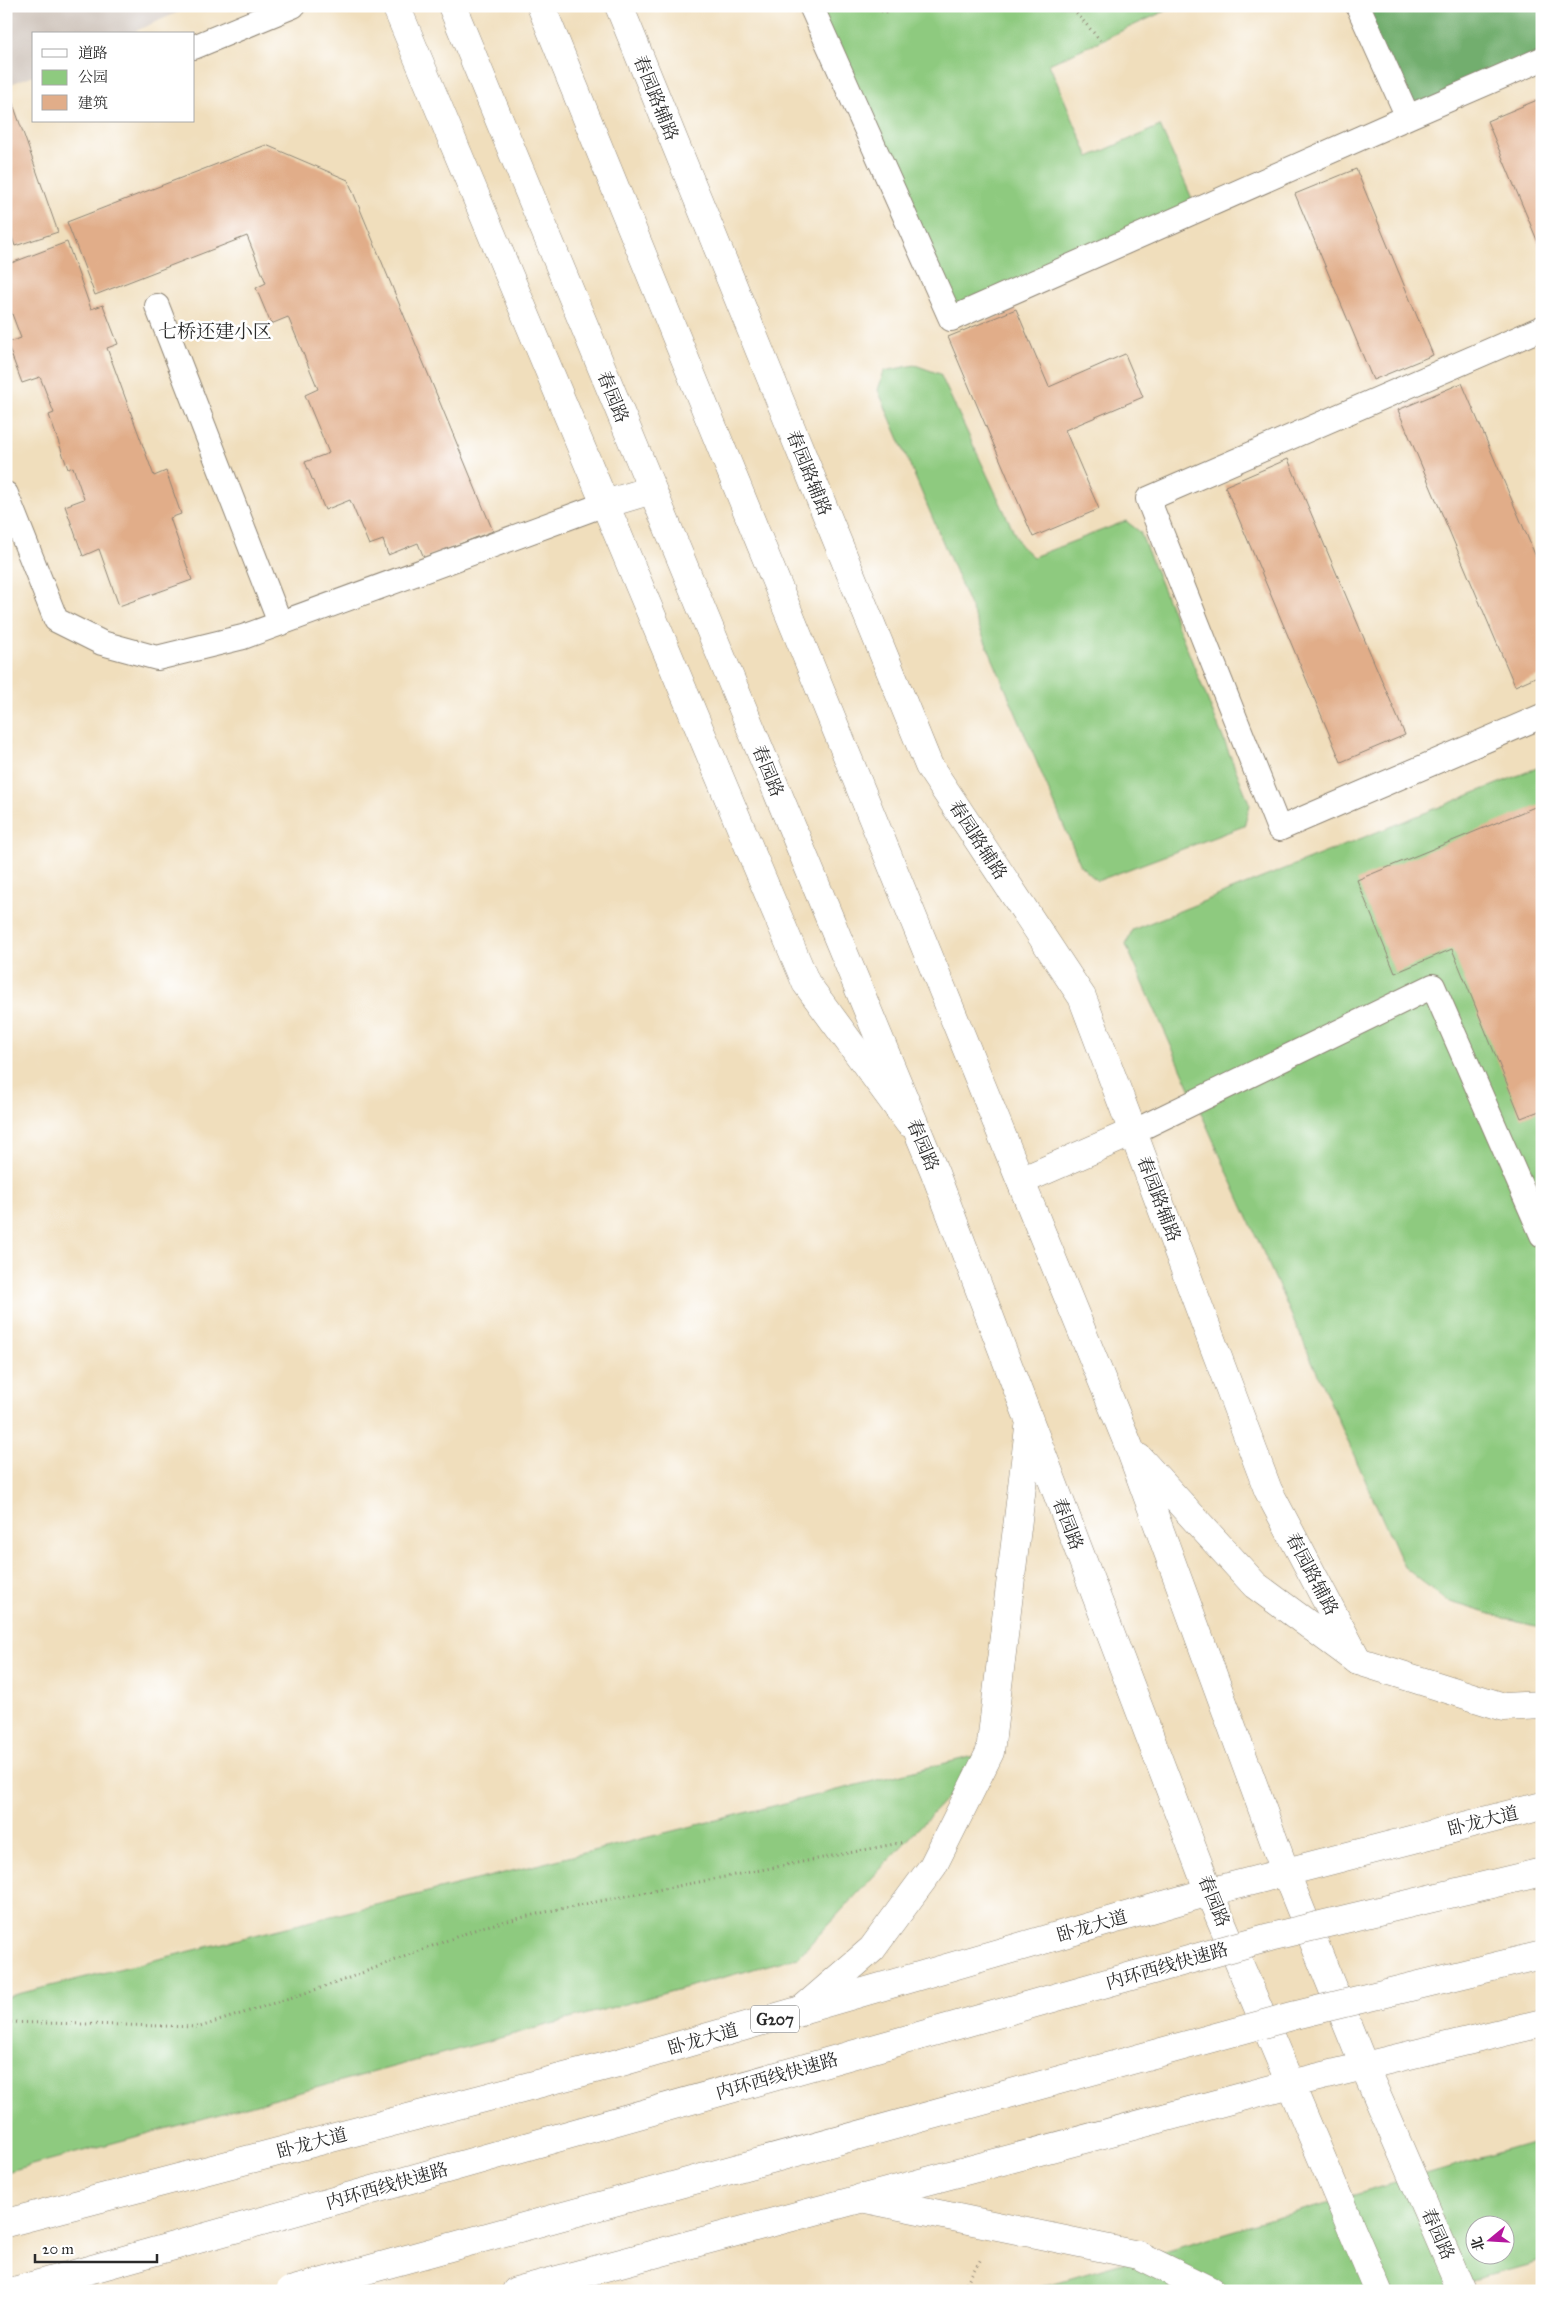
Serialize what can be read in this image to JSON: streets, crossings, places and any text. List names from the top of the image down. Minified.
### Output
{"streets":{"main road":["春园路辅路","春园路","卧龙大道","内环西线快速路","G207"]},"crossings":[["春园路","卧龙大道"]],"districts":["七桥还建小区"],"legend":["道路","公园","建筑"],"scale_bar":"20 m","north":"left"}
